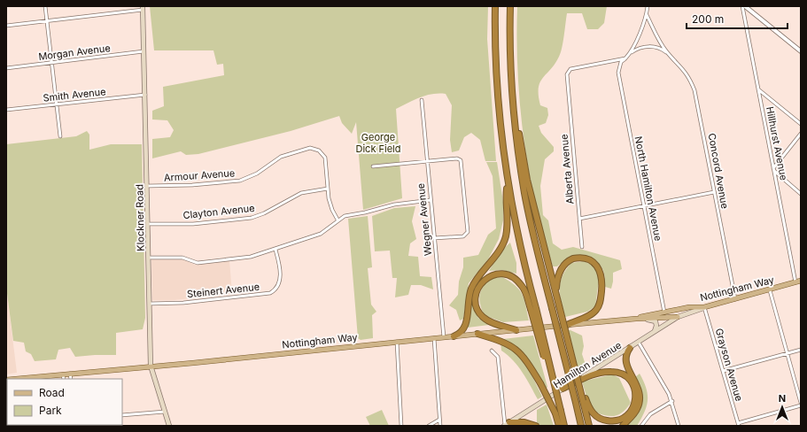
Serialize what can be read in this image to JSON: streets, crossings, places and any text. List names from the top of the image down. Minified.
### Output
{"streets":{"main road":["Klockner Road","Nottingham Way","Hamilton Avenue"],"street":["Morgan Avenue","Smith Avenue","Hillhurst Avenue","Alberta Avenue","Concord Avenue","Armour Avenue","North Hamilton Avenue","Clayton Avenue","Wegner Avenue","Steinert Avenue","Grayson Avenue"]},"crossings":[["Morgan Avenue","Klockner Road"],["Smith Avenue","Klockner Road"],["Hillhurst Avenue","Nottingham Way"],["Alberta Avenue","North Hamilton Avenue"],["Concord Avenue","North Hamilton Avenue"],["Concord Avenue","Nottingham Way"],["Armour Avenue","Clayton Avenue"],["Armour Avenue","Klockner Road"],["North Hamilton Avenue","Nottingham Way"],["North Hamilton Avenue","Hamilton Avenue"],["Clayton Avenue","Klockner Road"],["Klockner Road","Nottingham Way"],["Klockner Road","Steinert Avenue"],["Wegner Avenue","Nottingham Way"],["Nottingham Way","Hamilton Avenue"],["Nottingham Way","Grayson Avenue"],["Hamilton Avenue","Grayson Avenue"]],"parks":["George Dick Field"],"legend":["Road","Park"],"scale_bar":"200 m","north":"top"}
